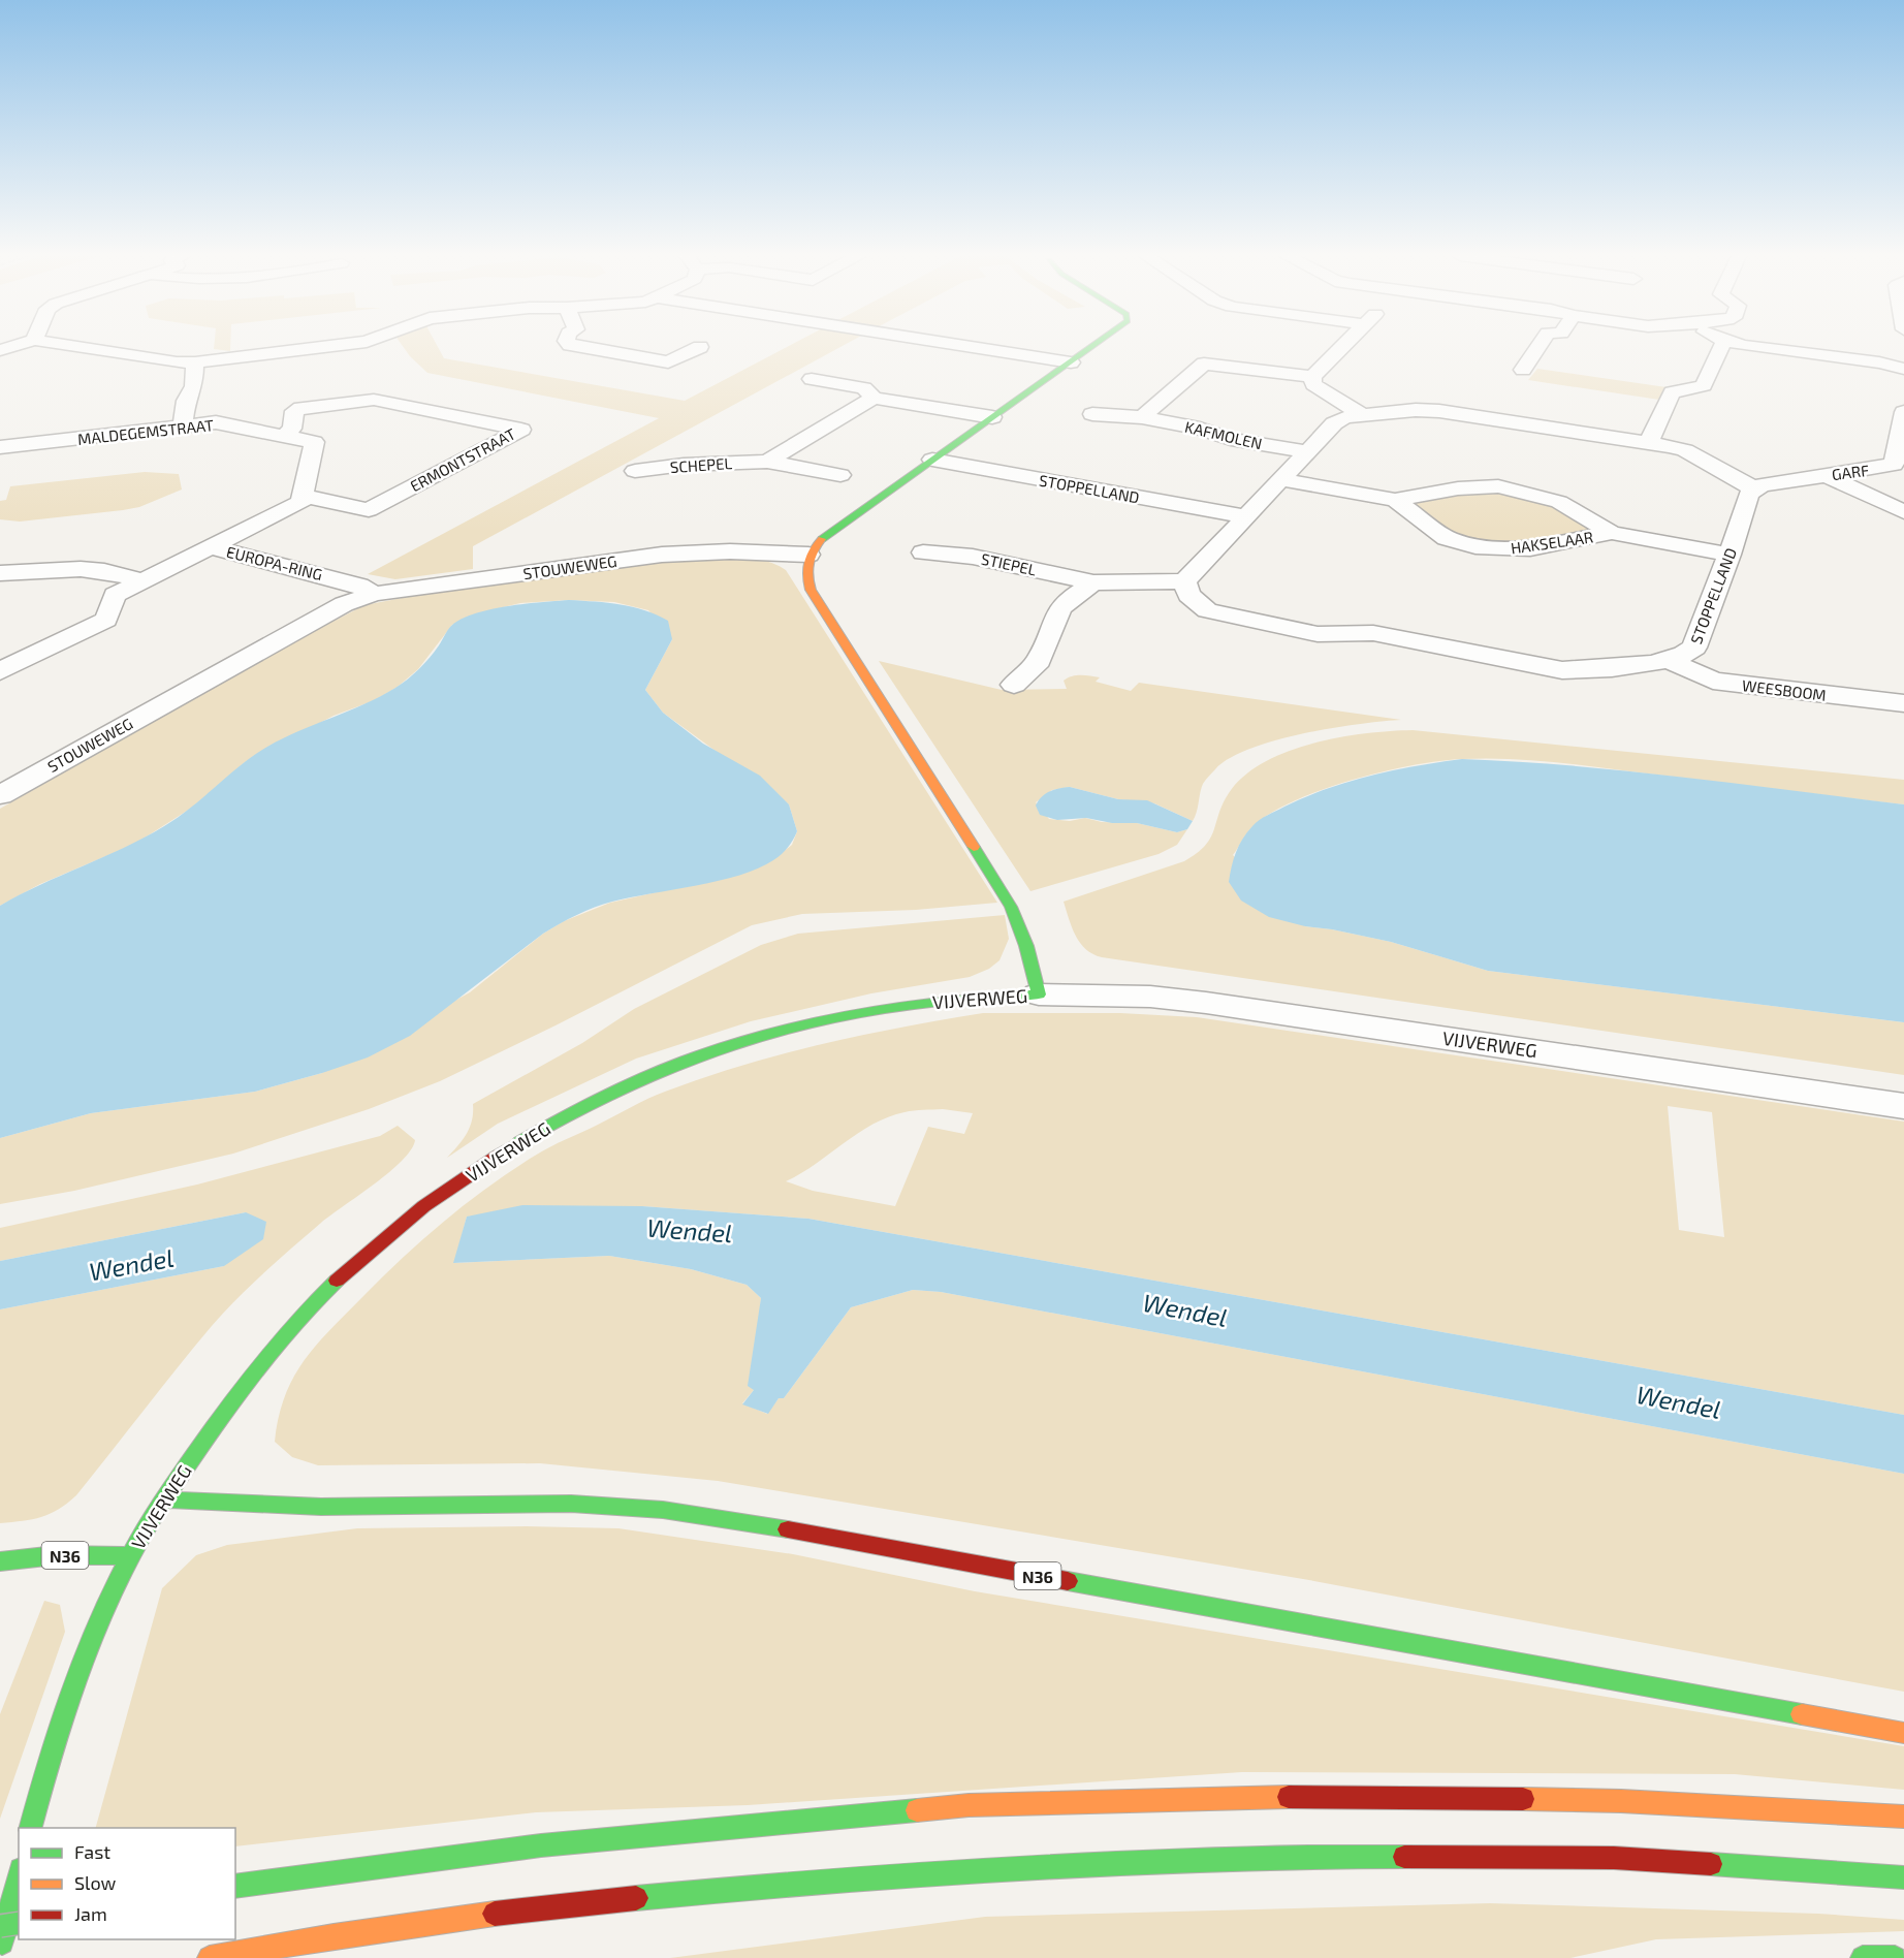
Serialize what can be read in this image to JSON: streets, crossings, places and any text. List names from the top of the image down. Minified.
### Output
{"streets":{"main road":["VIJVERWEG","N36"],"street":["MALDEGEMSTRAAT","KAFMOLEN","ERMONTSTRAAT","SCHEPEL","GARF","STOPPELLAND","HAKSELAAR","EUROPA-RING","STIEPEL","STOUWEWEG","WEESBOOM"]},"crossings":[["MALDEGEMSTRAAT","ERMONTSTRAAT"],["GARF","STOPPELLAND"],["STOPPELLAND","HAKSELAAR"],["STOPPELLAND","STIEPEL"],["STOPPELLAND","WEESBOOM"],["EUROPA-RING","STOUWEWEG"],["STOUWEWEG","VIJVERWEG"],["VIJVERWEG","N36"]],"water":["Wendel"],"legend":["Fast","Slow","Jam"]}
